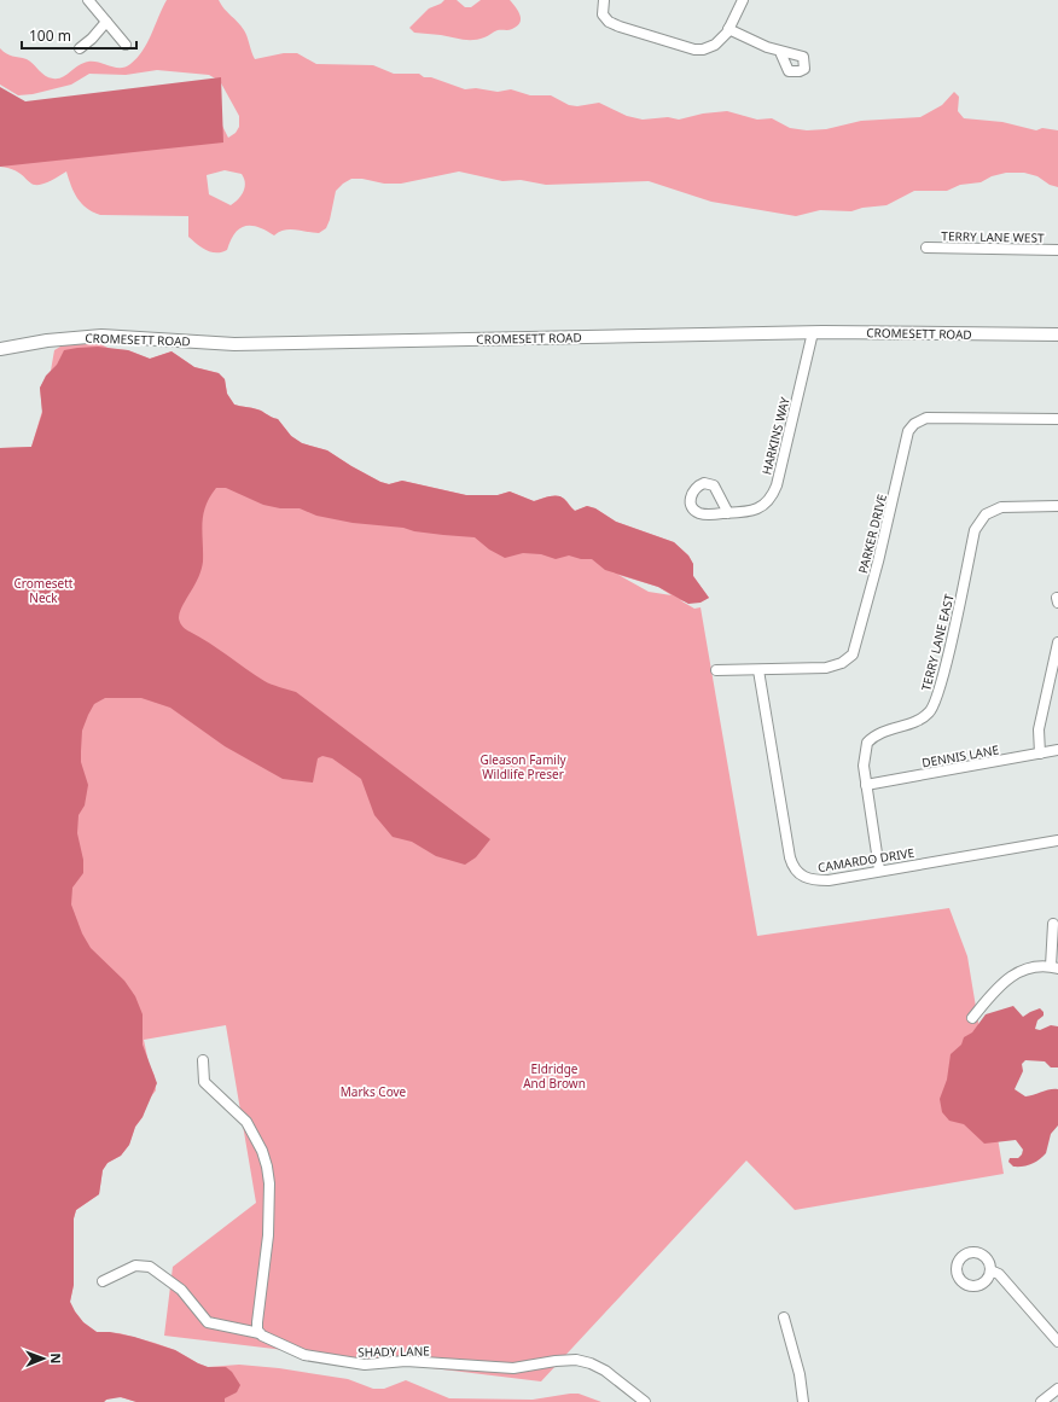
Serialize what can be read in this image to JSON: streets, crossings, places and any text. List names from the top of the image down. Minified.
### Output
{"streets":{"street":["TERRY LANE WEST","CROMESETT ROAD","HARKINS WAY","PARKER DRIVE","TERRY LANE EAST","DENNIS LANE","CAMARDO DRIVE","SHADY LANE"]},"crossings":[["CROMESETT ROAD","HARKINS WAY"],["PARKER DRIVE","CAMARDO DRIVE"],["TERRY LANE EAST","DENNIS LANE"],["TERRY LANE EAST","CAMARDO DRIVE"]],"parks":["Cromesett Neck","Gleason Family Wildlife Preser","Eldridge And Brown","Marks Cove"],"scale_bar":"100 m","north":"right"}
